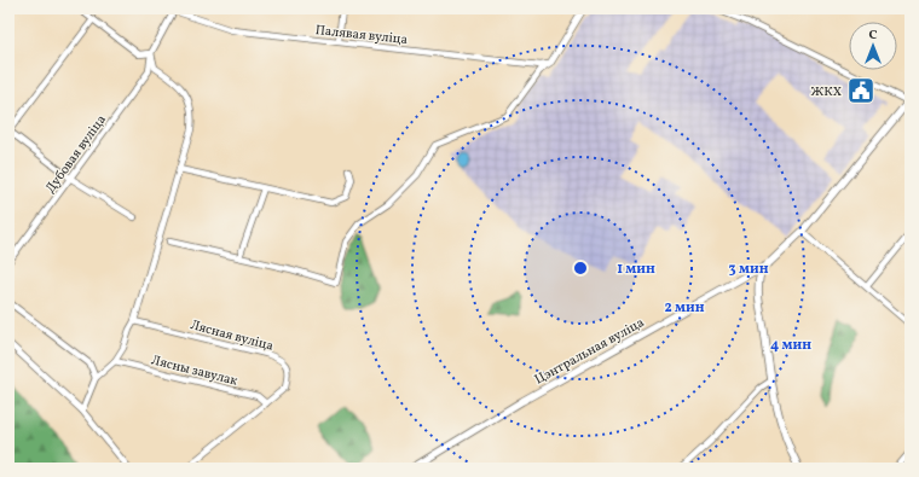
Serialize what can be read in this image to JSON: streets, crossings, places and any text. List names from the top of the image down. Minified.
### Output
{"streets":{"street":["Палявая вуліца","Дубовая вуліца","Лясная вуліца","Цэнтральная вуліца","Лясны завулак"]},"crossings":[["Палявая вуліца","Дубовая вуліца"],["Лясная вуліца","Лясны завулак"]],"places":{"public building":["ЖКХ"]},"north":"top","rings":["1 мин","3 мин","2 мин","4 мин"]}
